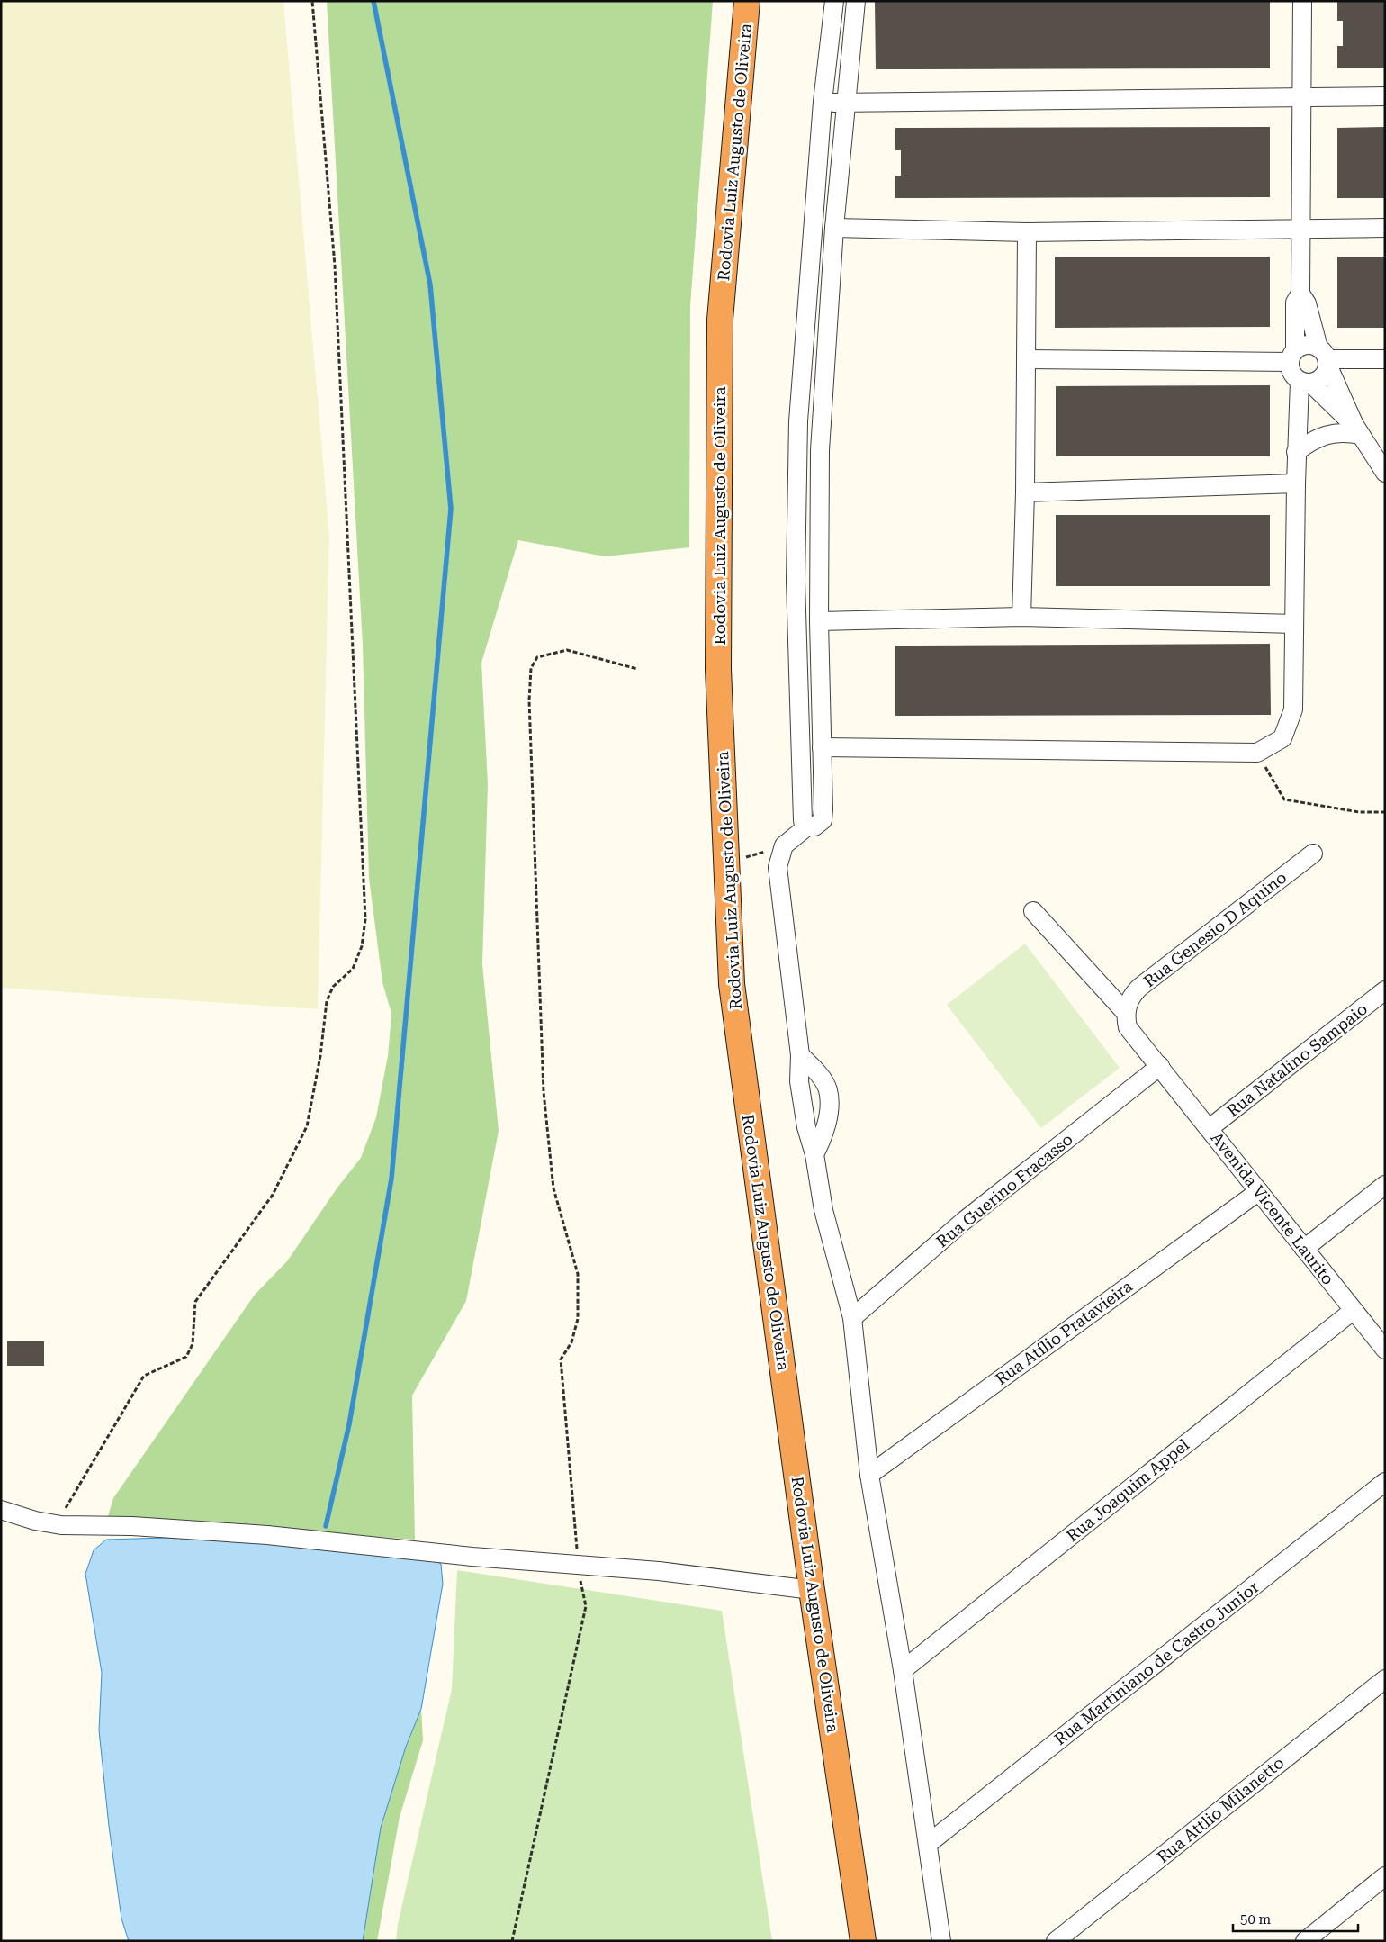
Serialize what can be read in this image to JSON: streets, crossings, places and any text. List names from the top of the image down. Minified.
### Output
{"streets":{"highway":["Rodovia Luiz Augusto de Oliveira"],"street":["Rua Genesio D Aquino","Rua Natalino Sampaio","Rua Guerino Fracasso","Avenida Vicente Laurito","Rua Atílio Pratavieira","Rua Joaquim Appel","Rua Martiniano de Castro Junior","Rua Attlio Milanetto"]},"crossings":[["Rua Genesio D Aquino","Avenida Vicente Laurito"],["Rua Natalino Sampaio","Avenida Vicente Laurito"],["Rua Guerino Fracasso","Avenida Vicente Laurito"],["Avenida Vicente Laurito","Rua Atílio Pratavieira"],["Avenida Vicente Laurito","Rua Joaquim Appel"]],"scale_bar":"50 m"}
